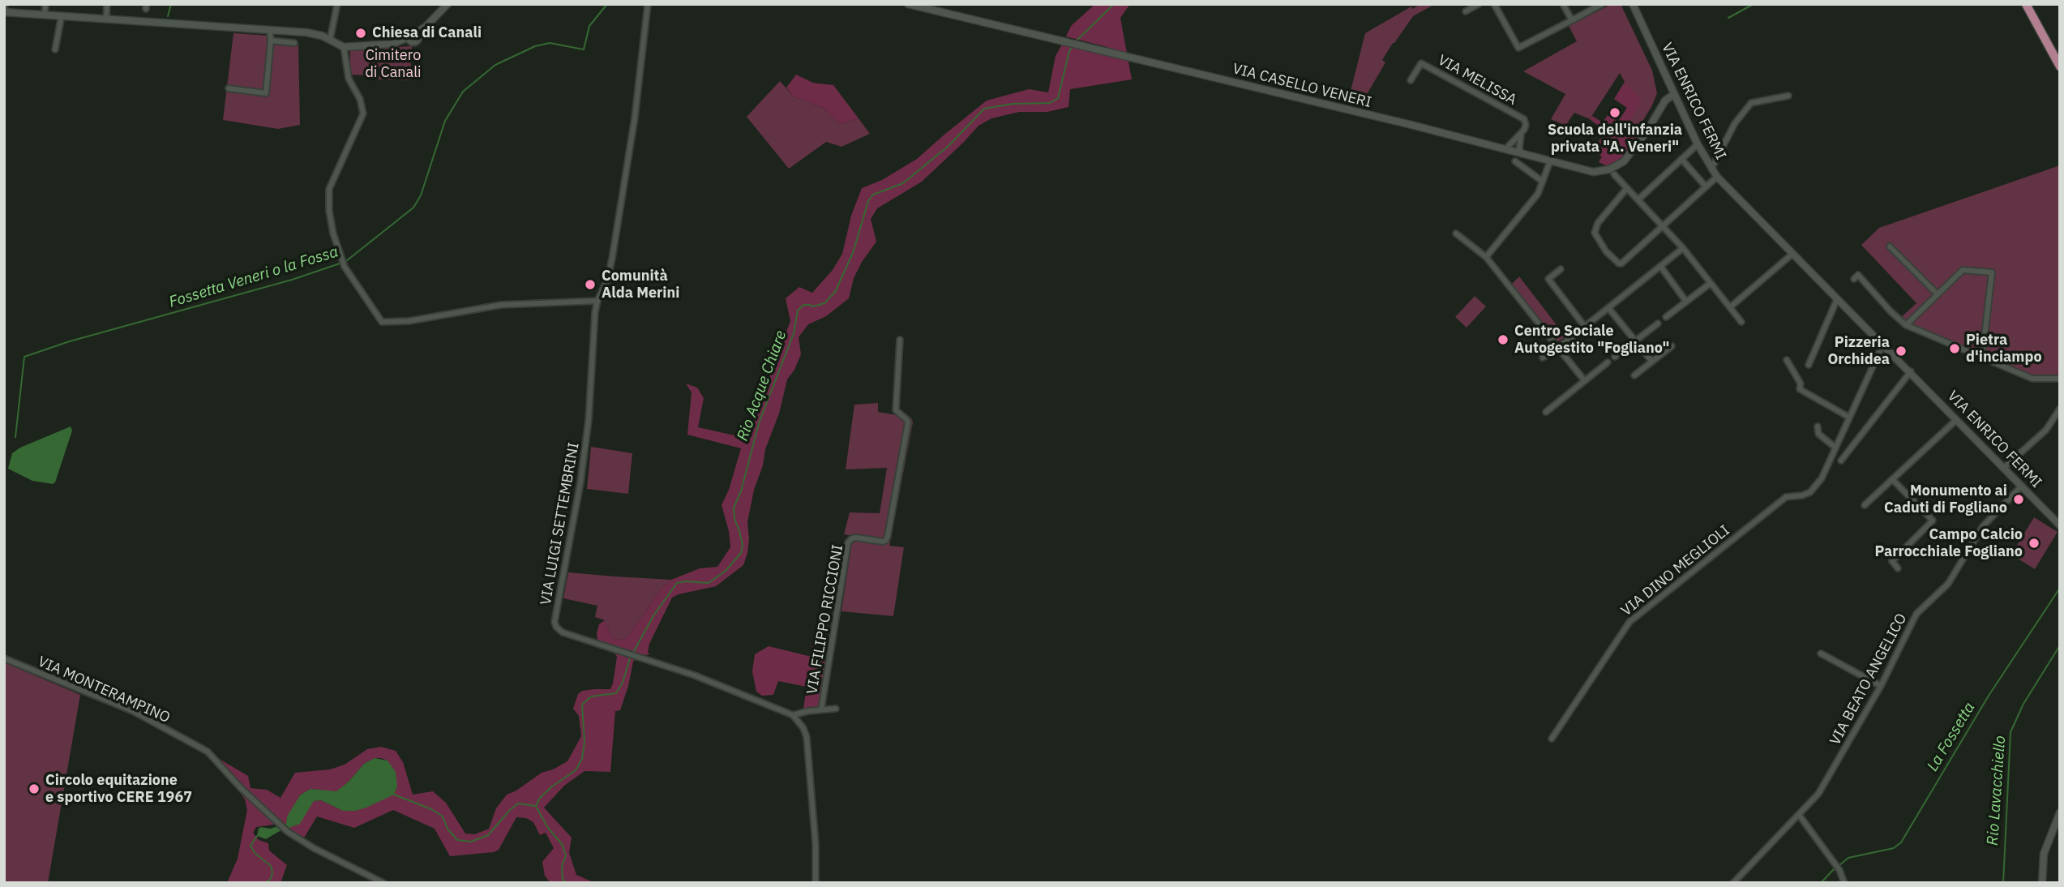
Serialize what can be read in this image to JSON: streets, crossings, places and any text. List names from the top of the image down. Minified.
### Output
{"streets":{"street":["VIA MELISSA","VIA CASELLO VENERI","VIA ENRICO FERMI","VIA LUIGI SETTEMBRINI","VIA DINO MEGLIOLI","VIA FILIPPO RICCIONI","VIA BEATO ANGELICO","VIA MONTERAMPINO"]},"crossings":[["VIA MELISSA","VIA CASELLO VENERI"],["VIA CASELLO VENERI","VIA ENRICO FERMI"],["VIA ENRICO FERMI","VIA DINO MEGLIOLI"],["VIA ENRICO FERMI","VIA BEATO ANGELICO"],["VIA LUIGI SETTEMBRINI","VIA FILIPPO RICCIONI"]],"water":["Fossetta Veneri o la Fossa","Rio Acque Chiare","La Fossetta","Rio Lavacchiello"],"parks":["Cimitero di Canali"],"places":["Chiesa di Canali","Scuola dell'infanzia privata \"A. Veneri\"","Comunità Alda Merini","Centro Sociale Autogestito \"Fogliano\"","Pietra d'inciampo","Pizzeria Orchidea","Monumento ai Caduti di Fogliano","Campo Calcio Parrocchiale Fogliano","Circolo equitazione e sportivo CERE 1967"]}
